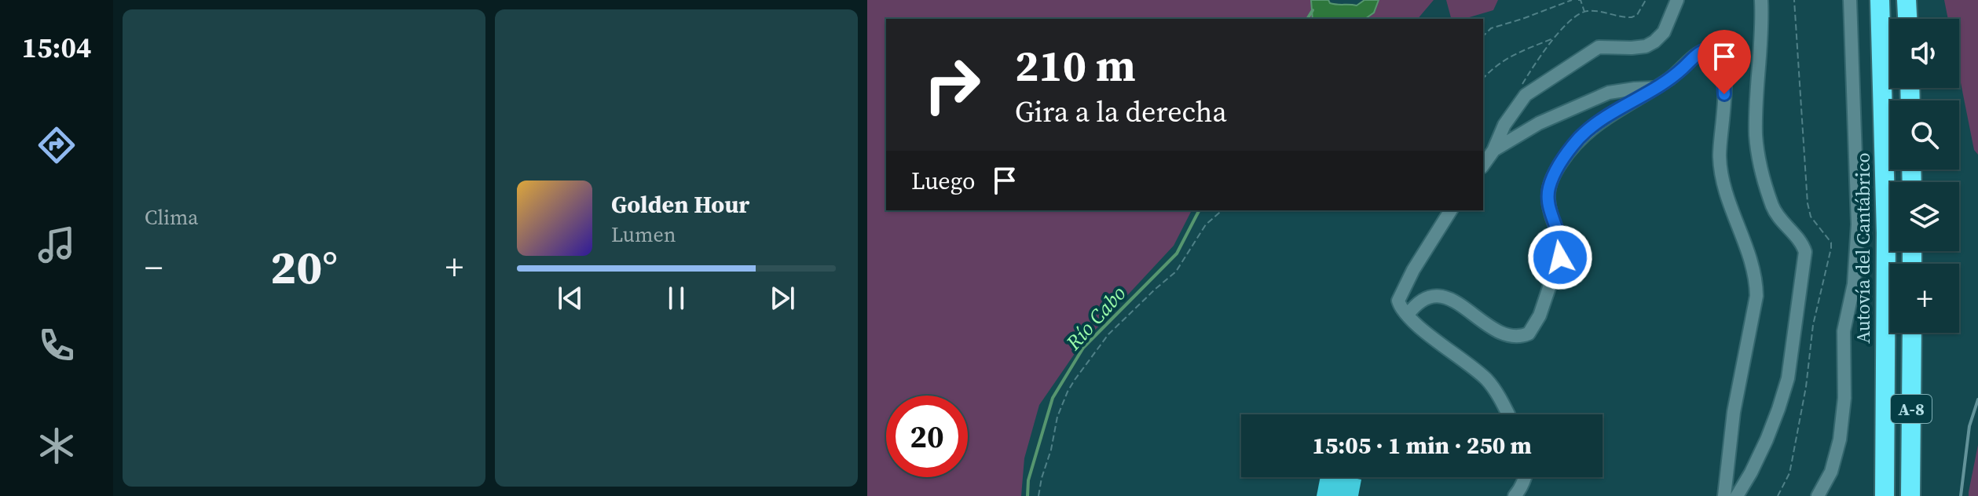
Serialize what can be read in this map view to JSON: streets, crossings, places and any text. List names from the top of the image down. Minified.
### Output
{"streets":{"highway":["Autovía del Cantábrico","A-8"]},"water":["Río Cabo"],"page":{"tabs":"15:04","tile":"Clima","map_buttons":"+","turn":["210 m","Gira a la derecha"],"then":"Luego","song":["Golden Hour","Lumen"],"heat":["−","20°","+"],"limit":"20","trip":"15:05 · 1 min · 250 m"}}
